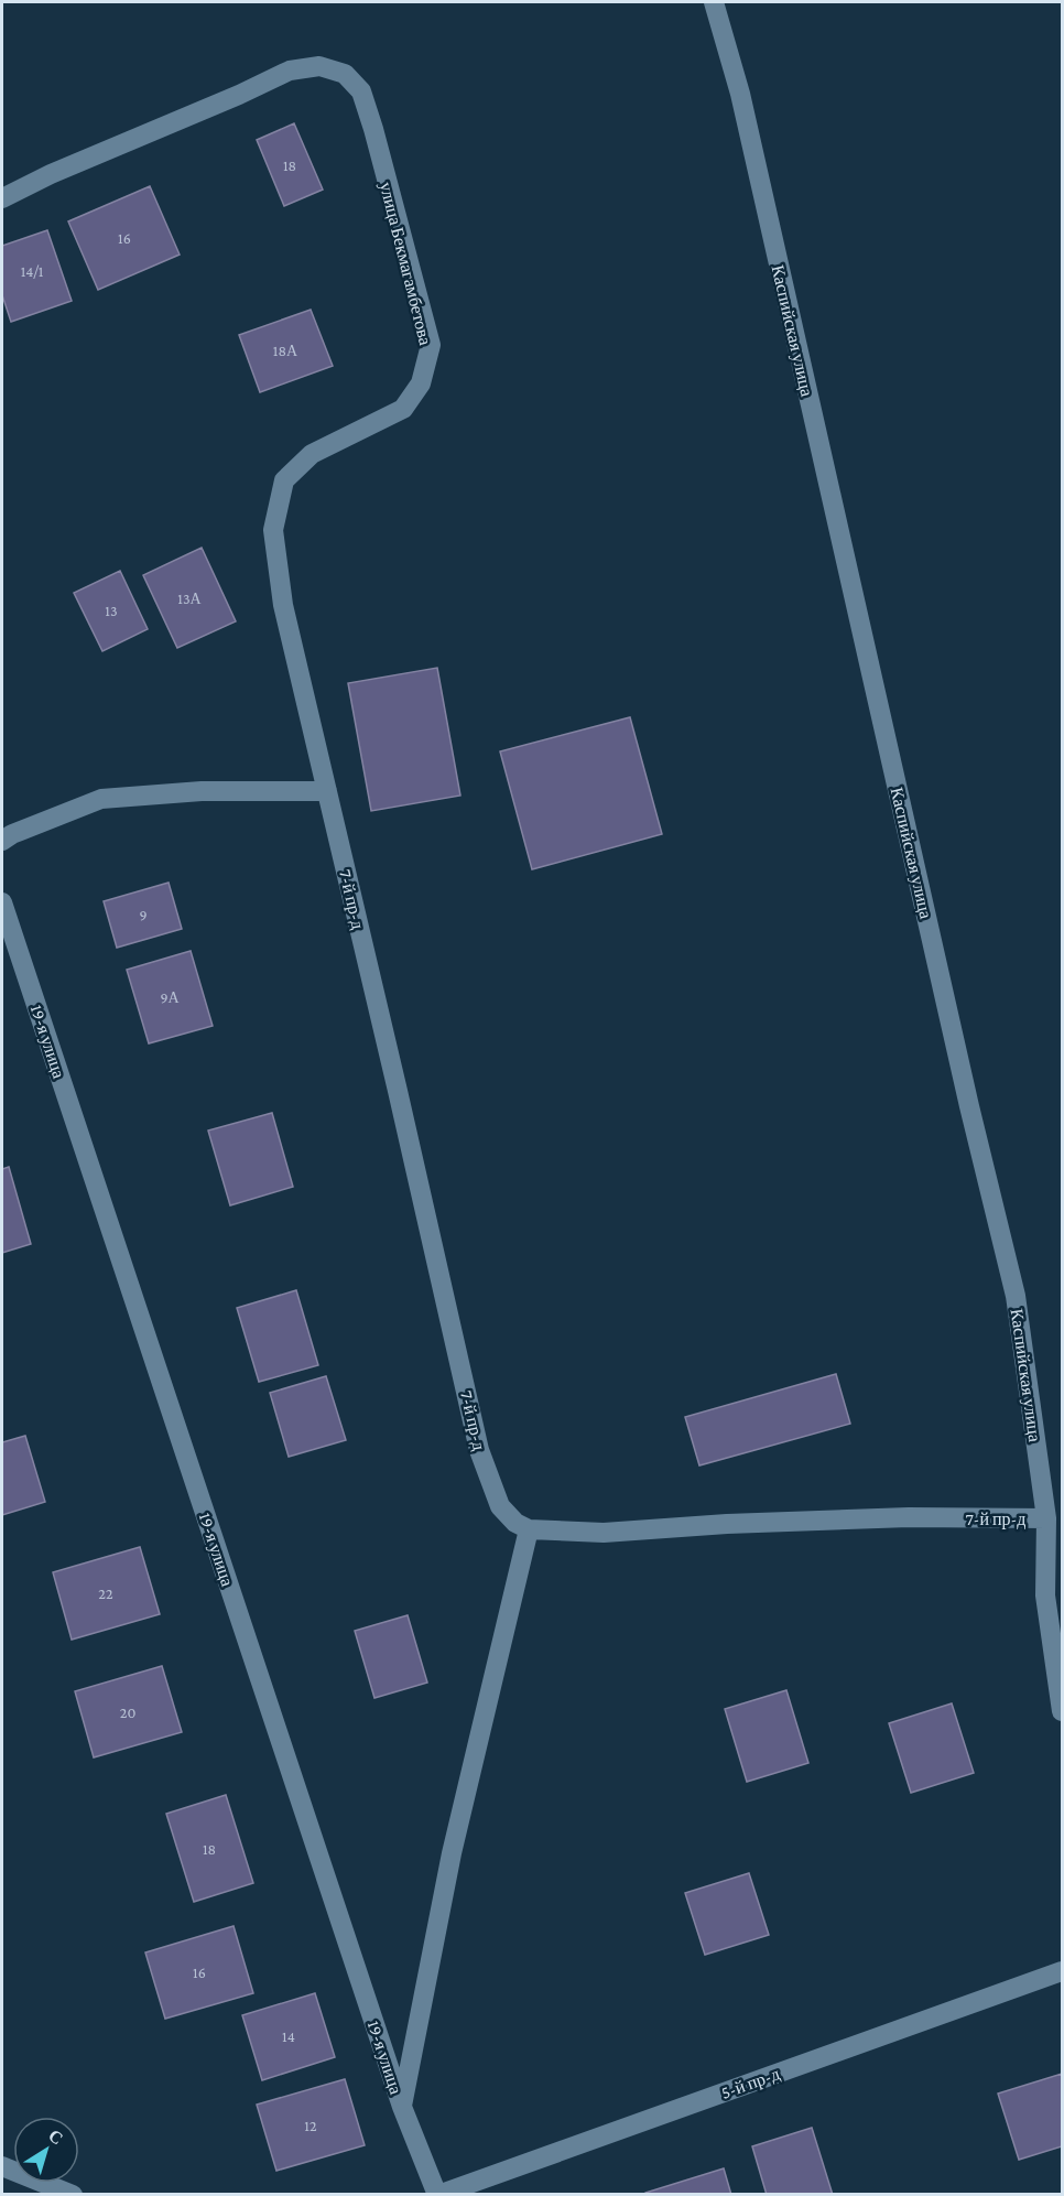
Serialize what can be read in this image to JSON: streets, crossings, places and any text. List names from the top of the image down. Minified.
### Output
{"streets":{"street":["улица Бекмагамбетова","Каспийская улица","7-й пр-д","19-я улица","5-й пр-д"]},"crossings":[["улица Бекмагамбетова","7-й пр-д"],["Каспийская улица","7-й пр-д"],["19-я улица","5-й пр-д"]],"house_numbers":["18","16","14/1","18А","13А","13","9","9А","22","20","18","16","14","12"],"north":"top right"}
